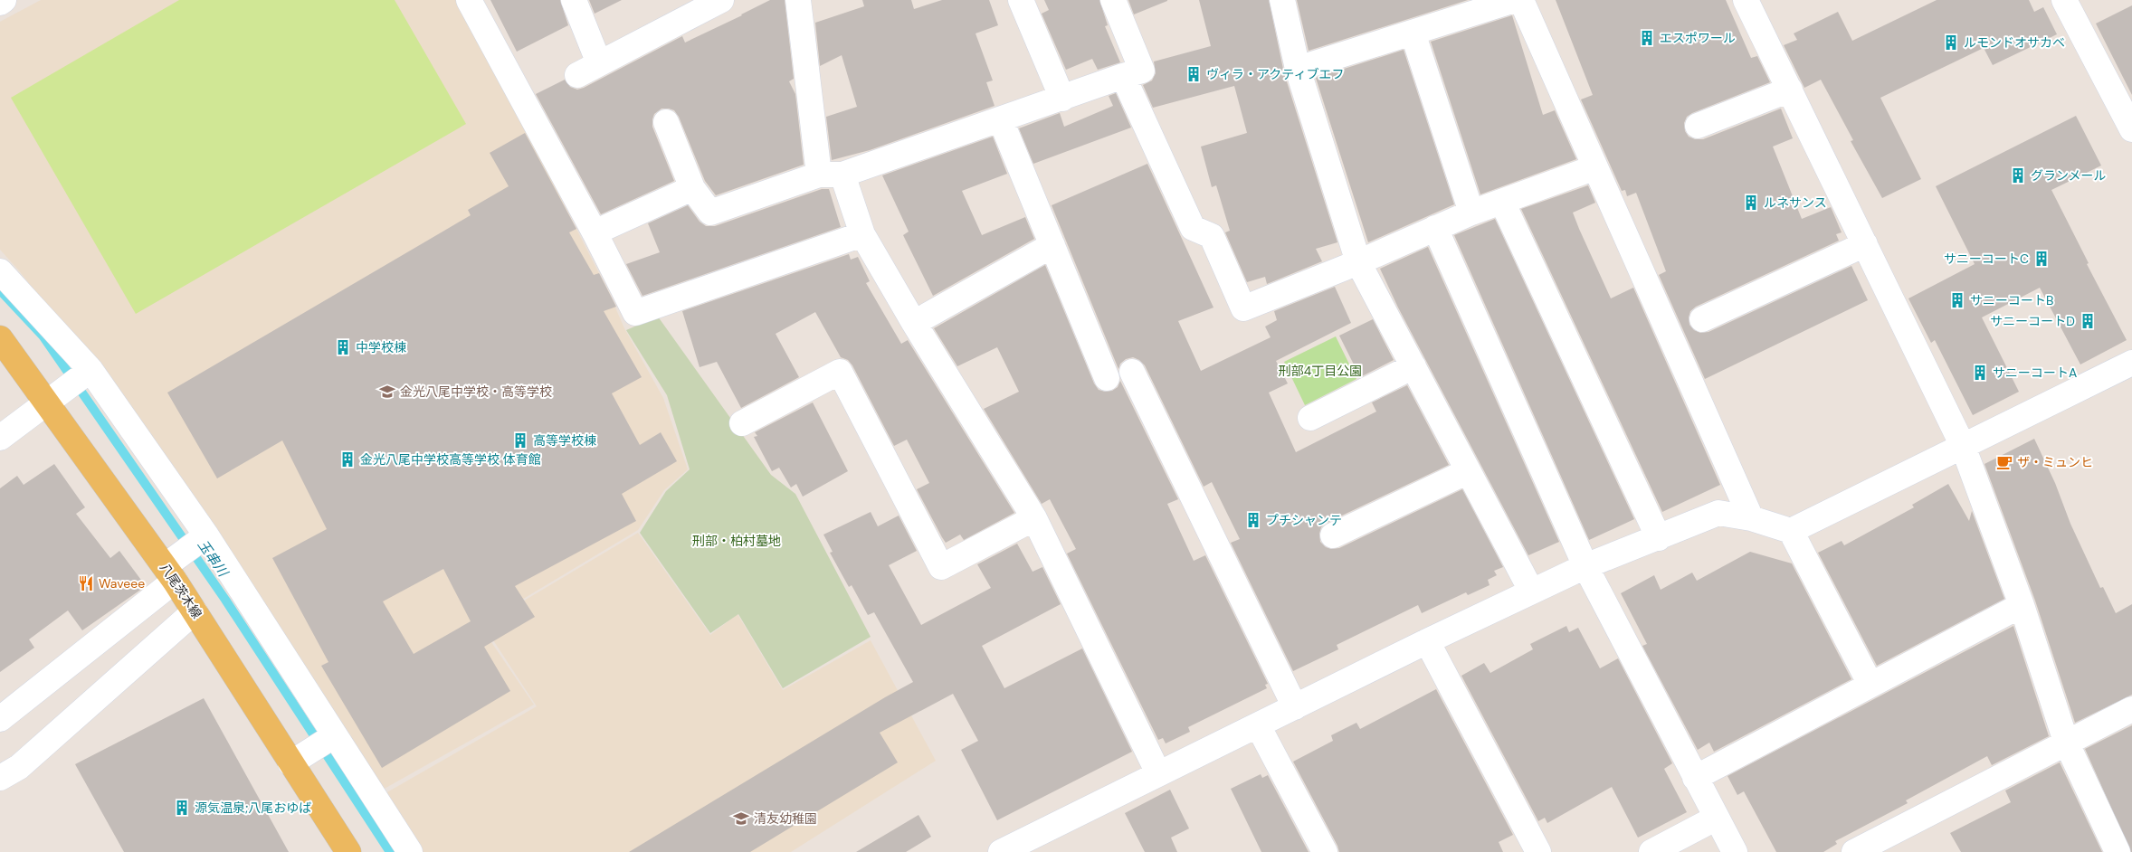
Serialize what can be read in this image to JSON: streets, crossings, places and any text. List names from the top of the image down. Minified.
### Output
{"streets":{"main road":["八尾茨木線"]},"water":["玉串川"],"parks":["刑部4丁目公園","刑部・柏村墓地"],"places":{"building":["エスポワール","ルモンドオサカベ","ヴィラ・アクティブエフ","グランメール","ルネサンス","サニーコートC","サニーコートB","サニーコートD","中学校棟","サニーコートA","高等学校棟","金光八尾中学校高等学校 体育館","プチシャンテ","源気温泉;八尾おゆば"],"school or university":["金光八尾中学校・高等学校","清友幼稚園"],"cafe":["ザ・ミュンヒ"],"restaurant":["Waveee"]}}
